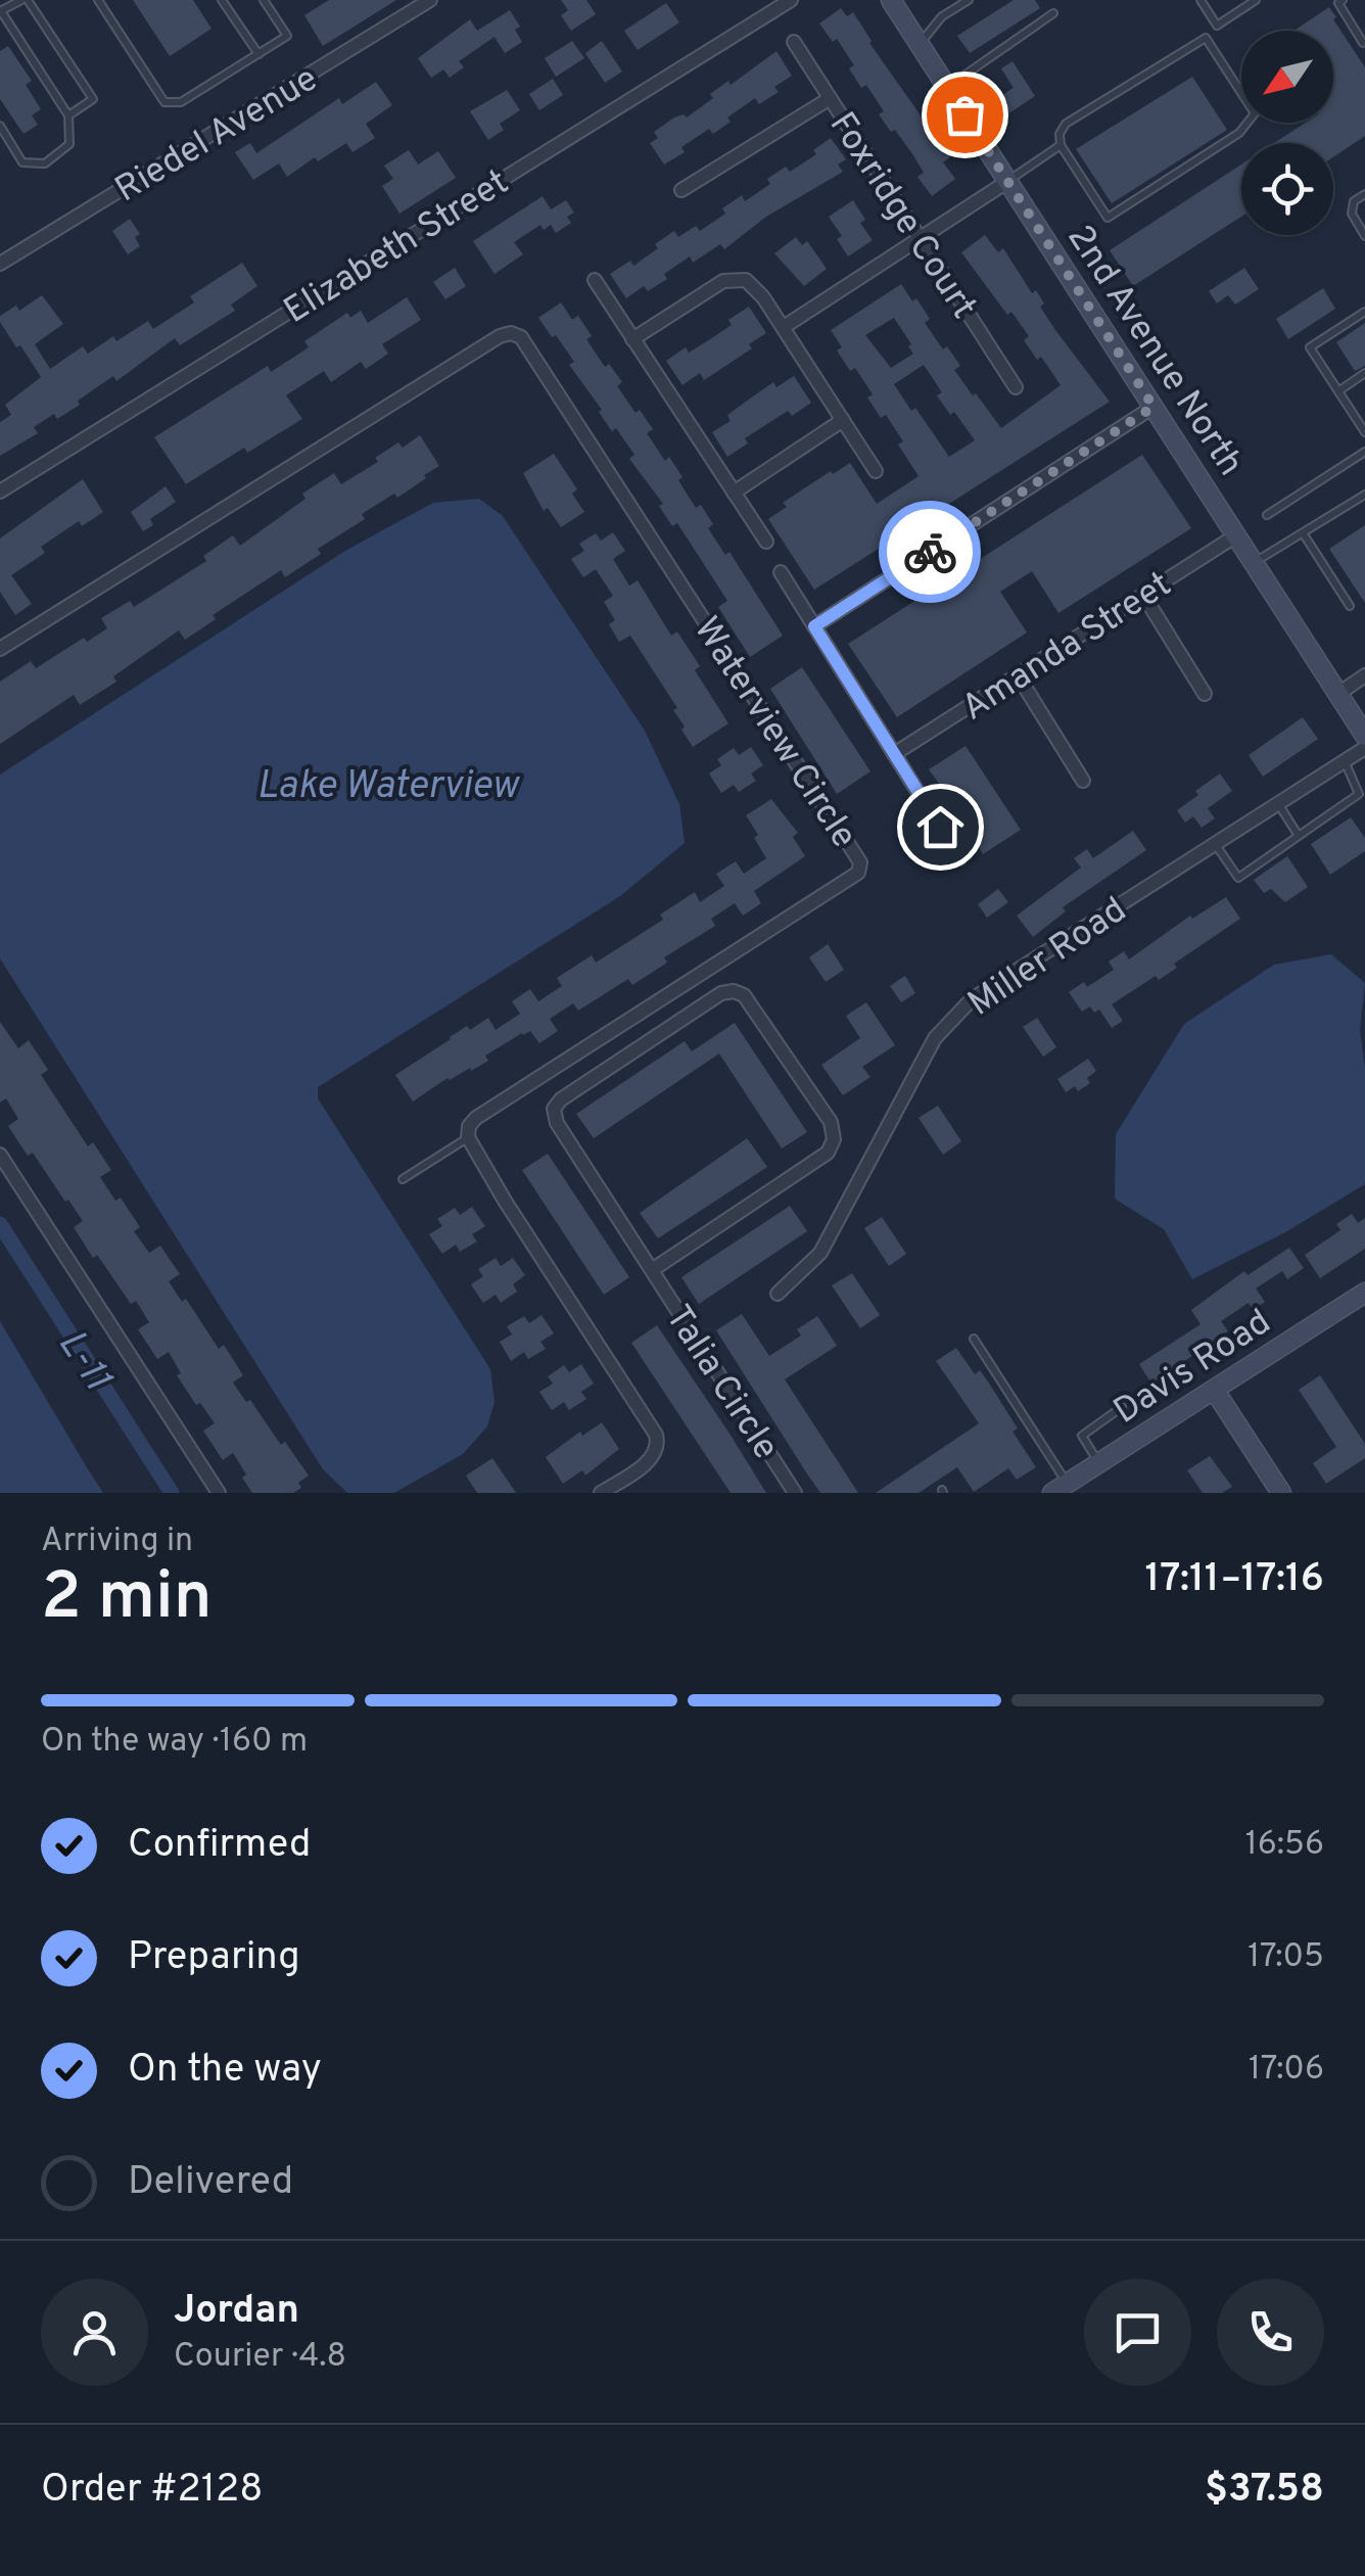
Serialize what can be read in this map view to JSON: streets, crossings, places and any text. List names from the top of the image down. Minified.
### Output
{"streets":{"street":["Riedel Avenue","Foxridge Court","Elizabeth Street","2nd Avenue North","Amanda Street","Waterview Circle","Miller Road","Davis Road","Talia Circle"]},"crossings":[["2nd Avenue North","Amanda Street"]],"water":["Lake Waterview","L-11"],"north":"bottom left","page":{"heading":["2 min","Arriving in","17:11–17:16"],"panel":["Jordan","Courier · 4.8","Order #2128","$37.58"],"bar":"On the way · 160 m","list":[["Confirmed","16:56"],["Preparing","17:05"],["On the way","17:06"],"Delivered"]}}
